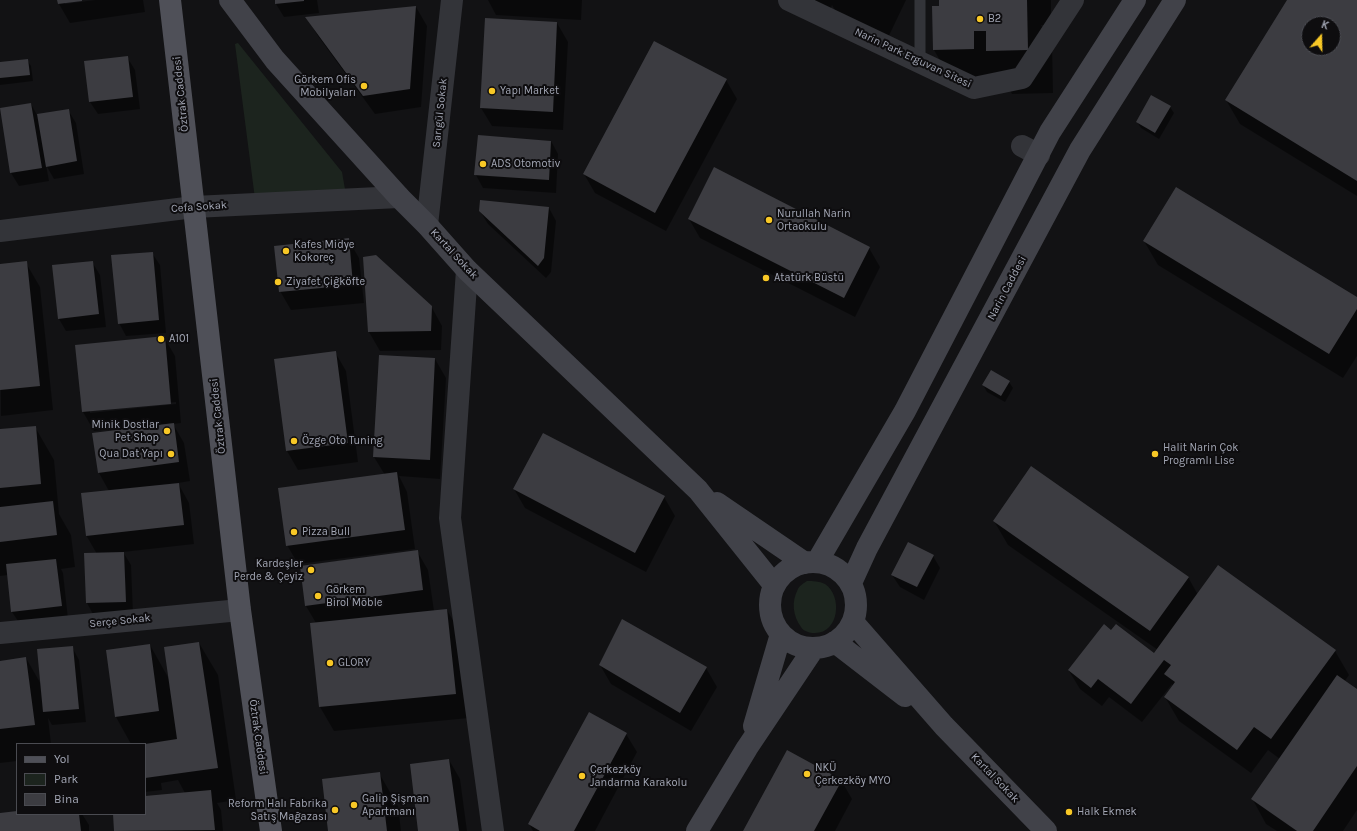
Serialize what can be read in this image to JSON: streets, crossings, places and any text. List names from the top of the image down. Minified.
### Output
{"streets":{"main road":["Öztrak Caddesi","Kartal Sokak","Narin Caddesi"],"street":["Narin Park Erguvan Sitesi","Sarıgül Sokak","Cefa Sokak","Serçe Sokak"]},"crossings":[["Öztrak Caddesi","Cefa Sokak"],["Öztrak Caddesi","Serçe Sokak"],["Sarıgül Sokak","Kartal Sokak"],["Cefa Sokak","Kartal Sokak"]],"places":["B2","Görkem Ofis Mobilyaları","Yapı Market","ADS Otomotiv","Nurullah Narin Ortaokulu","Kafes Midye Kokoreç","Atatürk Büstü","Ziyafet Çiğköfte","A101","Minik Dostlar Pet Shop","Özge Oto Tuning","Qua Dat Yapı","Halit Narin Çok Programlı Lise","Pizza Bull","Kardeşler Perde & Çeyiz","Görkem Birol Möble","GLORY","NKÜ Çerkezköy MYO","Çerkezköy Jandarma Karakolu","Galip Şişman Apartmanı","Reform Halı Fabrika Satış Mağazası","Halk Ekmek"],"legend":["Yol","Park","Bina"],"north":"top"}
